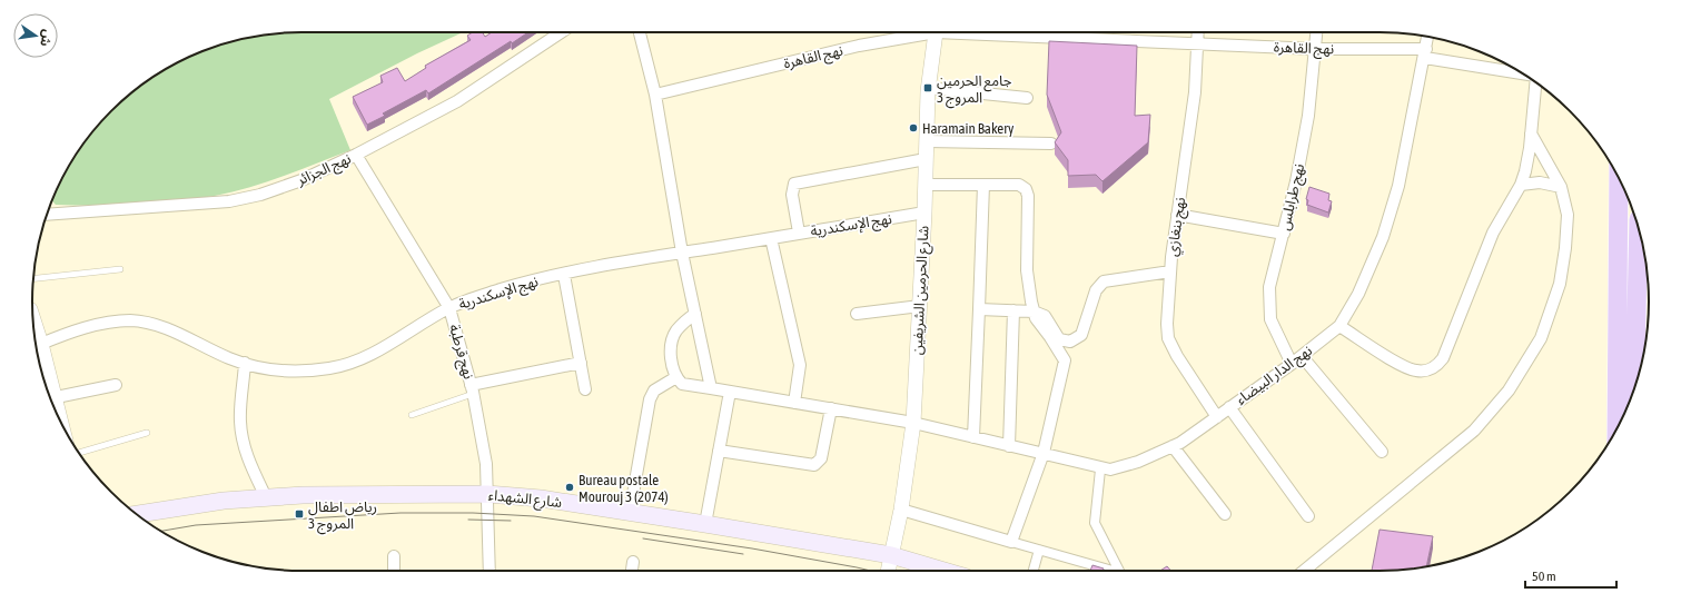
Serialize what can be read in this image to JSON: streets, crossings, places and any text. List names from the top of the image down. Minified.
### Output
{"streets":{"main road":["شارع الشهداء"],"street":["نهج القاهرة","نهج الجزائر","نهج طرابلس","نهج الإسكندرية","نهج بنغازي","شارع الحرمين الشريفين","نهج قرطبة","نهج الدار البيضاء"]},"crossings":[["نهج القاهرة","نهج طرابلس"],["نهج القاهرة","نهج بنغازي"],["نهج القاهرة","نهج الدار البيضاء"],["نهج الجزائر","نهج قرطبة"],["نهج طرابلس","نهج الدار البيضاء"],["نهج الإسكندرية","شارع الحرمين الشريفين"],["نهج الإسكندرية","نهج قرطبة"],["نهج بنغازي","نهج الدار البيضاء"],["شارع الحرمين الشريفين","نهج الدار البيضاء"],["شارع الحرمين الشريفين","شارع الشهداء"],["نهج قرطبة","شارع الشهداء"]],"places":{"transit":["جامع الحرمين المروج 3","رياض اطفال المروج 3"],"other":["Haramain Bakery","Bureau postale Mourouj 3 (2074)"]},"scale_bar":"50 m","north":"right"}
